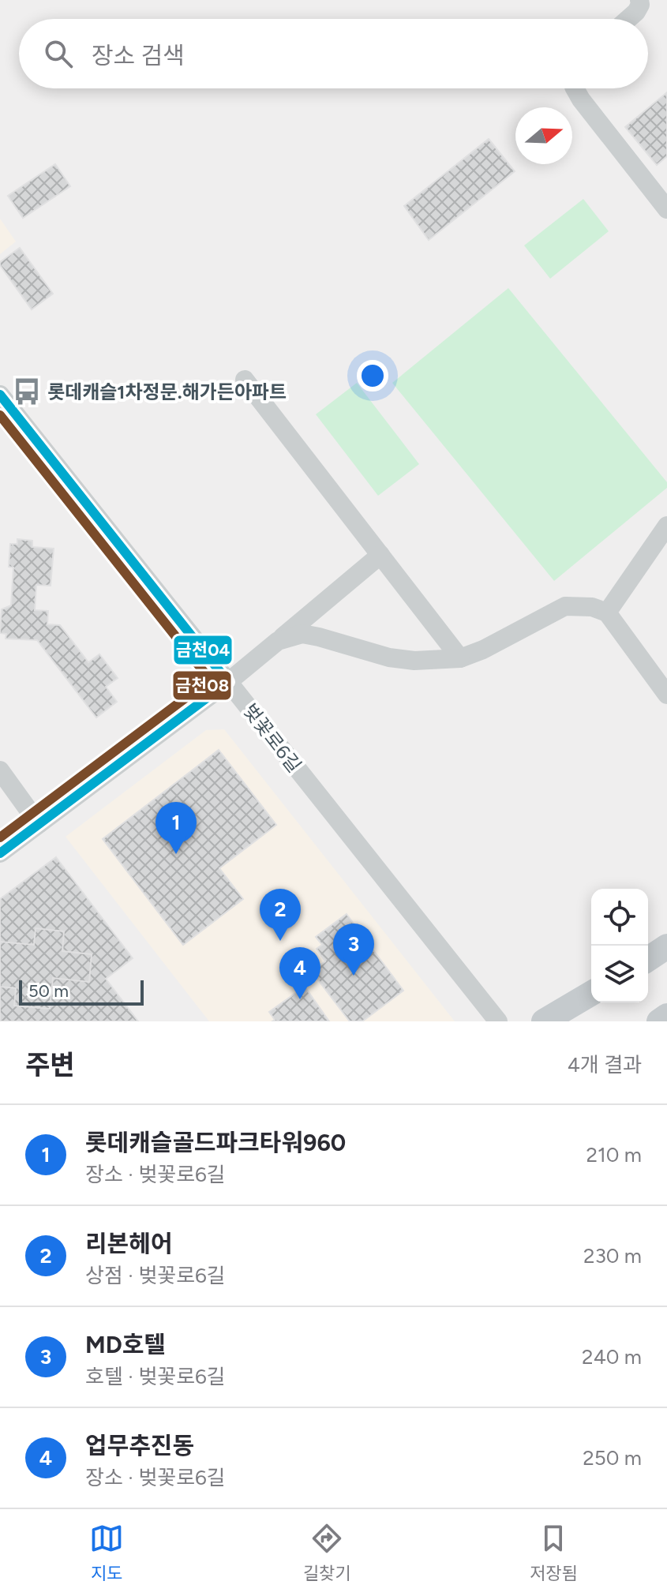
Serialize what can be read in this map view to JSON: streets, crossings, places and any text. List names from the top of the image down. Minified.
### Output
{"streets":{"street":["벚꽃로6길"]},"places":{"bus stop":["롯데캐슬1차정문.해가든아파트"]},"lines":["transit line 금천04","transit line 금천08"],"scale_bar":"50 m","north":"right","page":{"search":"장소 검색","pins":["1","2","3","4"],"scale":"50 m","heading":["주변","4개 결과"],"list":[{"mark":"1","name":"롯데캐슬골드파크타워960","note":"장소 · 벚꽃로6길","value":"210 m"},{"mark":"2","name":"리본헤어","note":"상점 · 벚꽃로6길","value":"230 m"},{"mark":"3","name":"MD호텔","note":"호텔 · 벚꽃로6길","value":"240 m"},{"mark":"4","name":"업무추진동","note":"장소 · 벚꽃로6길","value":"250 m"}],"nav":["지도","길찾기","저장됨"]}}
